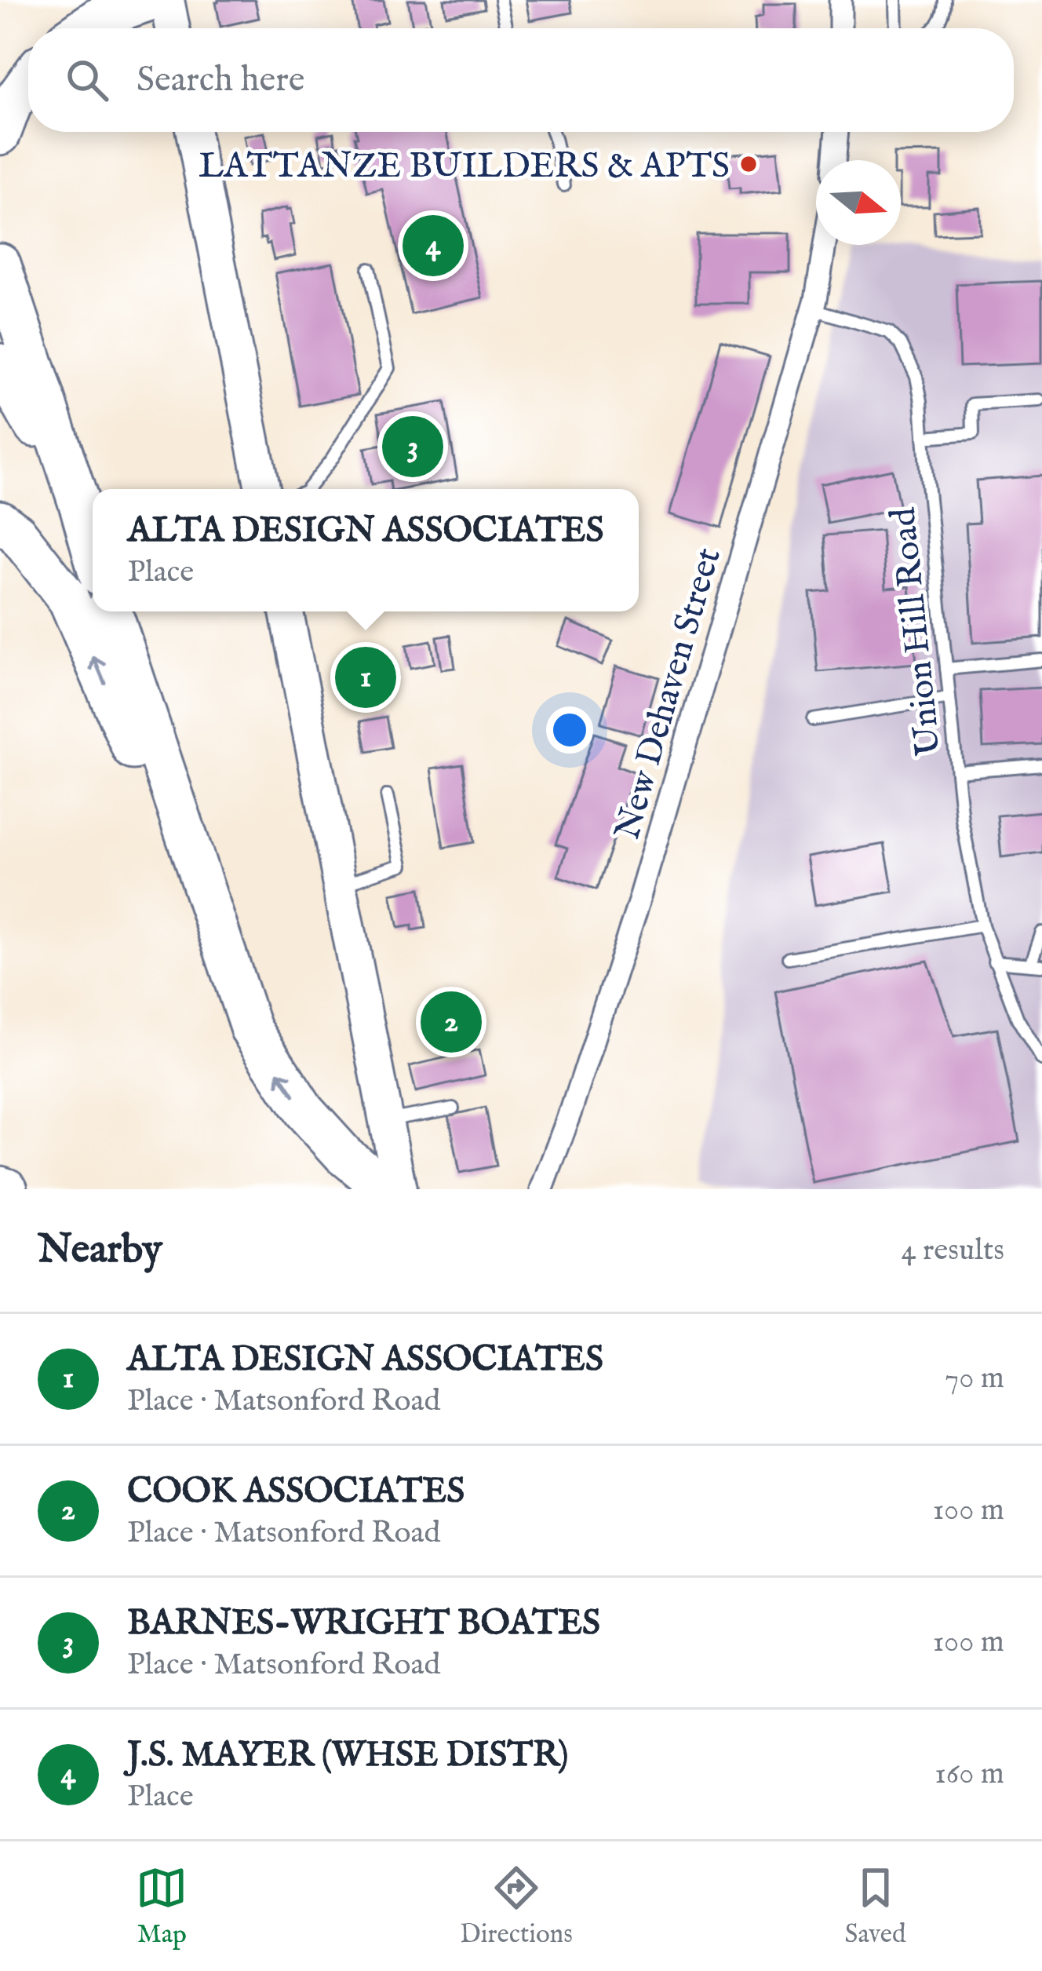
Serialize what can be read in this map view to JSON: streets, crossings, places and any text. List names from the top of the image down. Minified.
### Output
{"streets":{"street":["New Dehaven Street"],"lane":["Union Hill Road"]},"crossings":[["Union Hill Road","New Dehaven Street"]],"places":["LATTANZE BUILDERS & APTS"],"north":"right","page":{"search":"Search here","pins":["4","3","1","2"],"popup":["ALTA DESIGN ASSOCIATES","Place"],"heading":["Nearby","4 results"],"list":[{"mark":"1","name":"ALTA DESIGN ASSOCIATES","note":"Place · Matsonford Road","value":"70 m"},{"mark":"2","name":"COOK ASSOCIATES","note":"Place · Matsonford Road","value":"100 m"},{"mark":"3","name":"BARNES-WRIGHT BOATES","note":"Place · Matsonford Road","value":"100 m"},{"mark":"4","name":"J.S. MAYER (WHSE DISTR)","note":"Place","value":"160 m"}],"nav":["Map","Directions","Saved"]}}
